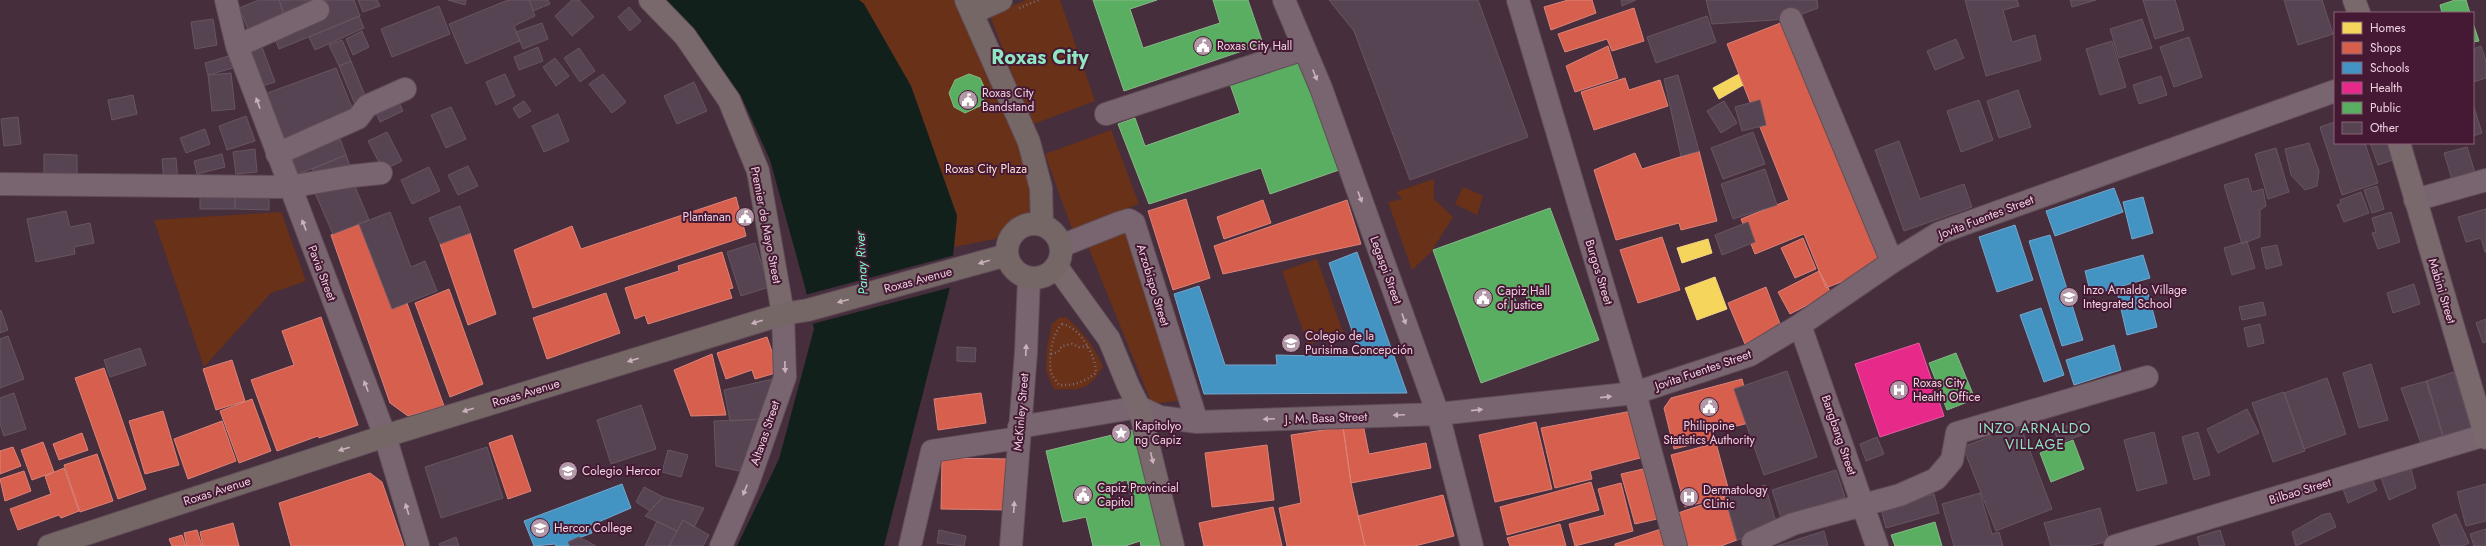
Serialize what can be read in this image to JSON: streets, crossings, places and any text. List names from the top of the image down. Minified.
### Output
{"streets":{"highway":["Roxas Avenue"],"main road":["Premier de Mayo Street","Mabini Street"],"street":["Jovita Fuentes Street","Legaspi Street","Burgos Street","Pavia Street","Arzobispo Street","McKinley Street","J. M. Basa Street","Altavas Street","Bangbang Street","Bilbao Street"]},"crossings":[["Jovita Fuentes Street","Burgos Street"],["Jovita Fuentes Street","J. M. Basa Street"],["Jovita Fuentes Street","Bangbang Street"],["Premier de Mayo Street","Roxas Avenue"],["Premier de Mayo Street","Altavas Street"],["Legaspi Street","J. M. Basa Street"],["Burgos Street","J. M. Basa Street"],["Pavia Street","Roxas Avenue"],["Roxas Avenue","Arzobispo Street"],["Roxas Avenue","McKinley Street"],["Roxas Avenue","Altavas Street"],["Arzobispo Street","McKinley Street"],["Arzobispo Street","J. M. Basa Street"],["Mabini Street","Bilbao Street"]],"one_way":["Legaspi Street","Pavia Street","Roxas Avenue","McKinley Street","Altavas Street"],"districts":["Roxas City","INZO ARNALDO VILLAGE"],"water":["Panay River"],"parks":["Roxas City Plaza"],"places":{"public building":["Roxas City Hall","Roxas City Bandstand","Plantanan","Capiz Hall of Justice","Philippine Statistics Authority","Capiz Provincial Capitol"],"school or university":["Inzo Arnaldo Village Integrated School","Colegio de la Purisima Concepción","Colegio Hercor","Hercor College"],"hospital":["Roxas City Health Office","Dermatology CLinic"],"place":["Kapitolyo ng Capiz"]},"legend":["Homes","Shops","Schools","Health","Public","Other"]}
